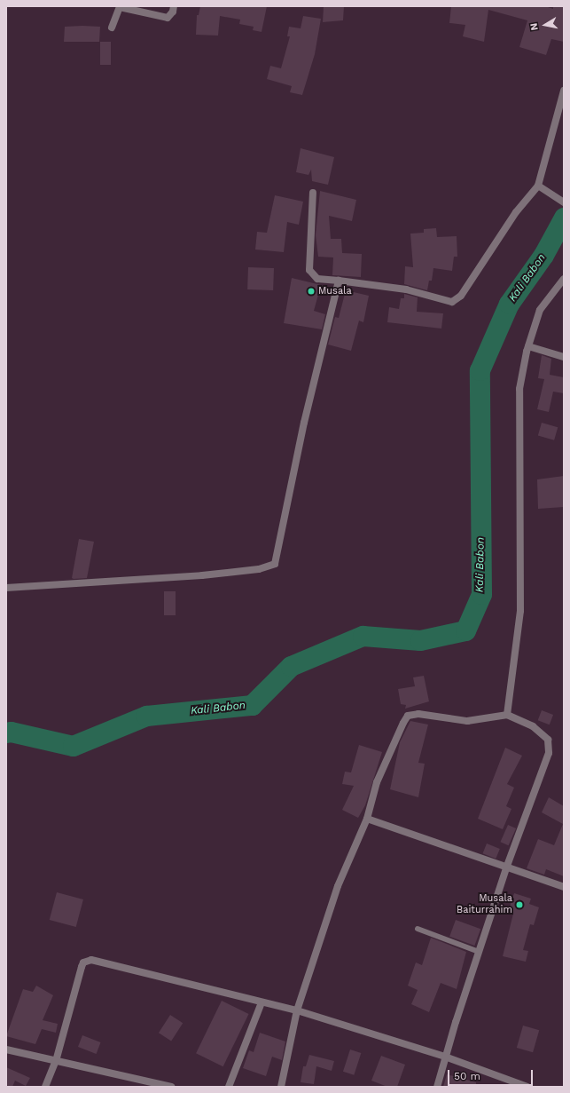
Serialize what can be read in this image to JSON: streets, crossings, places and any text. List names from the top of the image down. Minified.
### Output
{"water":["Kali Babon"],"places":["Musala","Musala Baiturrahim"],"scale_bar":"50 m","north":"left"}
